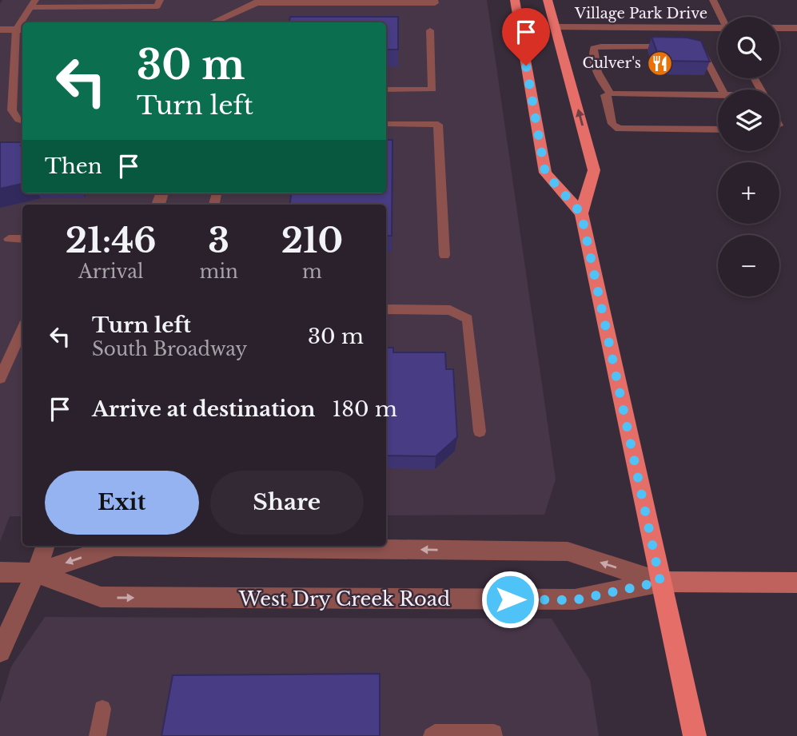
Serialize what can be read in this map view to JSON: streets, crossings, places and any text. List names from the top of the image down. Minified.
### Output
{"streets":{"street":["Village Park Drive","West Dry Creek Road"]},"places":{"restaurant":["Culver's"]},"page":{"map_buttons":["+","−"],"turn":["30 m","Turn left"],"then":"Then","eta":["21:46","Arrival","3","min","210","m"],"list":[{"name":"Turn left","note":"South Broadway","value":"30 m"},{"name":"Arrive at destination","value":"180 m"}],"buttons":["Exit","Share"]}}
